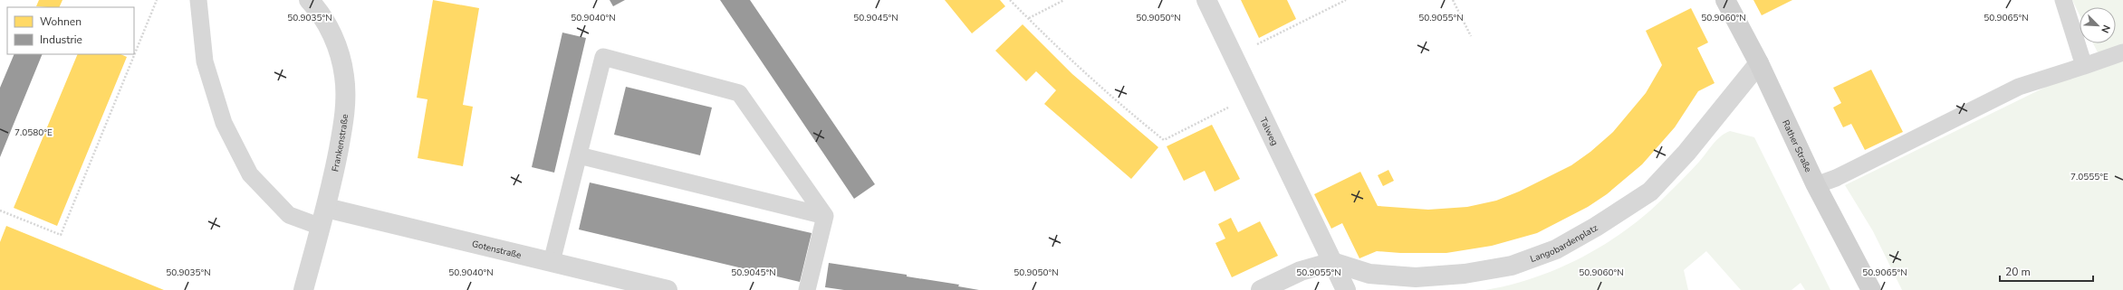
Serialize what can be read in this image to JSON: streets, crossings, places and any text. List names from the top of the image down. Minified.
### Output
{"streets":{"street":["Talweg","Frankenstraße","Rather Straße","Langobardenplatz","Gotenstraße"]},"crossings":[["Talweg","Langobardenplatz"],["Frankenstraße","Gotenstraße"],["Rather Straße","Langobardenplatz"]],"legend":["Wohnen","Industrie"],"scale_bar":"20 m","north":"bottom right","coordinates":["50.9035°N","50.9040°N","50.9045°N","50.9050°N","50.9055°N","50.9060°N","50.9065°N","7.0580°E","7.0555°E"]}
